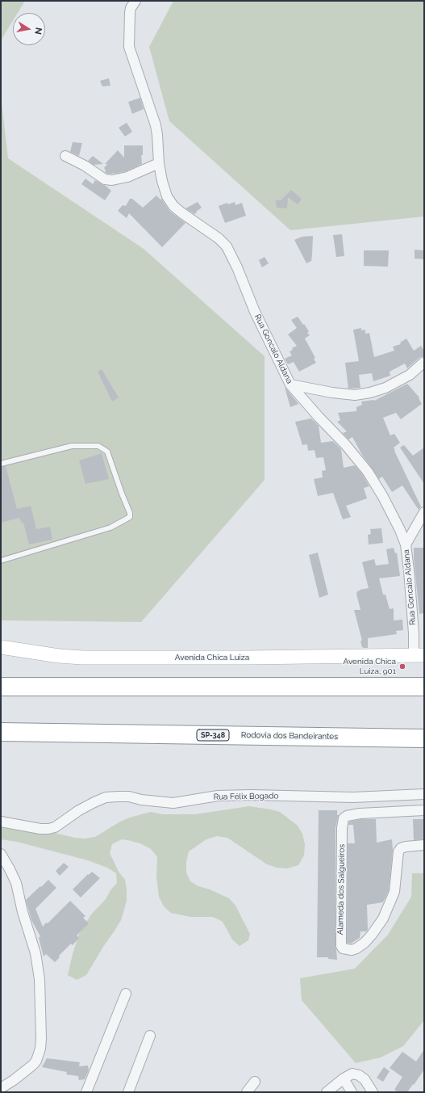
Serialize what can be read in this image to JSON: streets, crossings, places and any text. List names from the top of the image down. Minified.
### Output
{"streets":{"highway":["SP-348","Rodovia dos Bandeirantes"],"main road":["Avenida Chica Luiza"],"street":["Rua Goncalo Aldana","Rua Félix Bogado","Alameda dos Salgueiros"]},"crossings":[["Rua Goncalo Aldana","Avenida Chica Luiza"]],"places":["Avenida Chica Luiza, 901"],"north":"right"}
